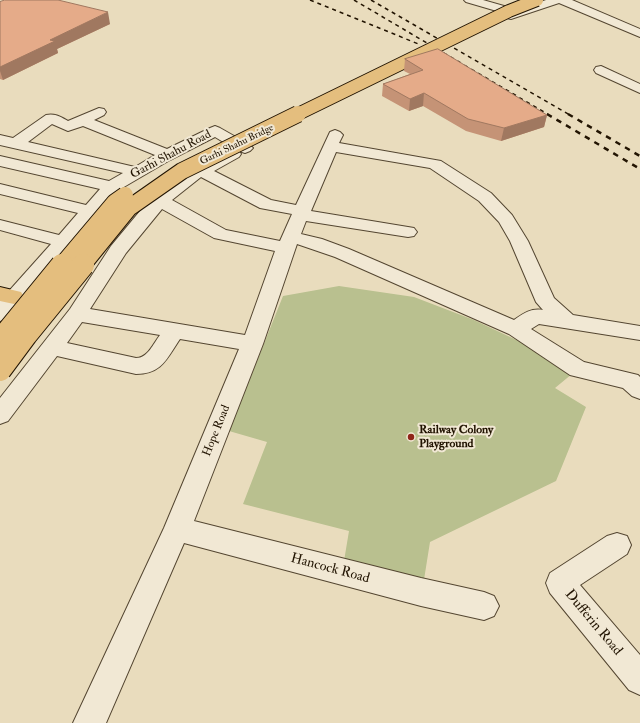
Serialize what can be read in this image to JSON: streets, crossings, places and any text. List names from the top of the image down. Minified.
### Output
{"streets":{"main road":["Garhi Shahu Bridge"],"street":["Garhi Shahu Road","Hope Road","Hancock Road","Dufferin Road"]},"crossings":[["Hope Road","Hancock Road"]],"places":["Railway Colony Playground"]}
